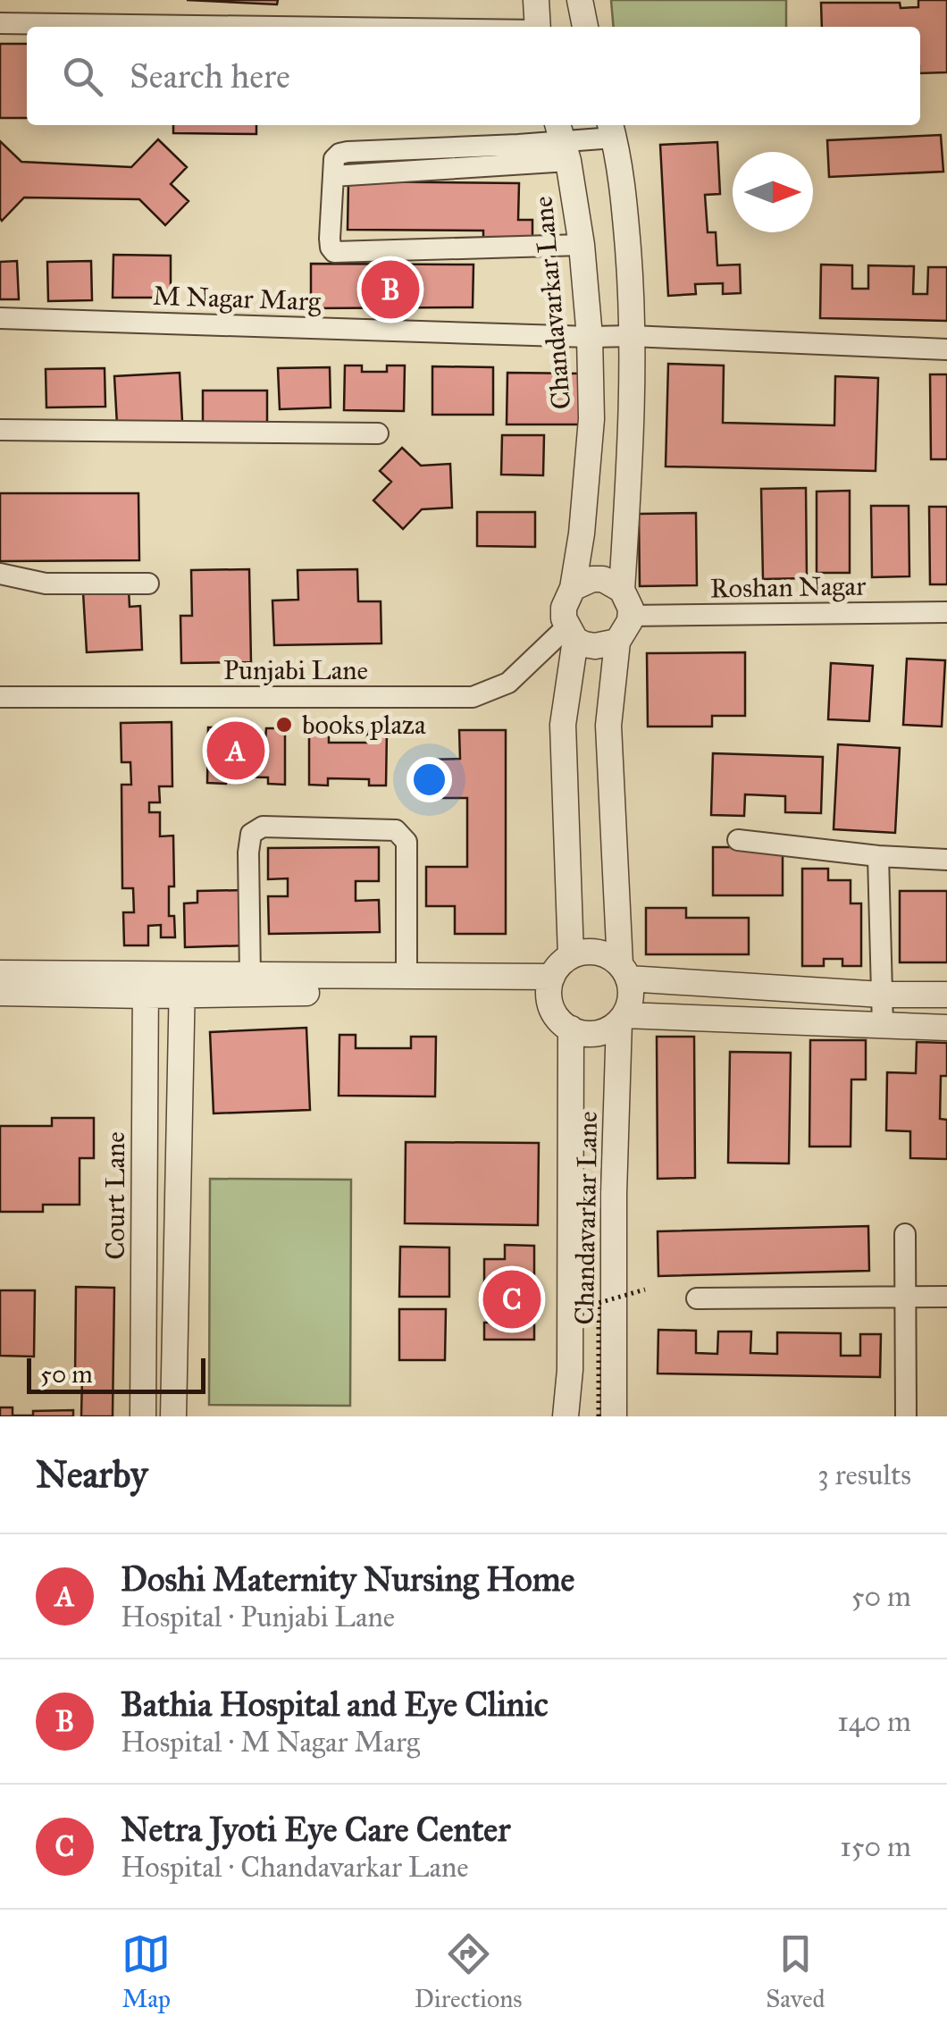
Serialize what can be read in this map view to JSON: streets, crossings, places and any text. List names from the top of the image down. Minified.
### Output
{"streets":{"street":["M Nagar Marg","Chandavarkar Lane","Roshan Nagar","Punjabi Lane","Court Lane"]},"crossings":[["M Nagar Marg","Chandavarkar Lane"],["Chandavarkar Lane","Roshan Nagar"],["Chandavarkar Lane","Punjabi Lane"],["Roshan Nagar","Punjabi Lane"]],"places":["books plaza"],"scale_bar":"50 m","north":"right","page":{"search":"Search here","pins":["B","A","C"],"scale":"50 m","heading":["Nearby","3 results"],"list":[{"mark":"A","name":"Doshi Maternity Nursing Home","note":"Hospital · Punjabi Lane","value":"50 m"},{"mark":"B","name":"Bathia Hospital and Eye Clinic","note":"Hospital · M Nagar Marg","value":"140 m"},{"mark":"C","name":"Netra Jyoti Eye Care Center","note":"Hospital · Chandavarkar Lane","value":"150 m"}],"nav":["Map","Directions","Saved"]}}
